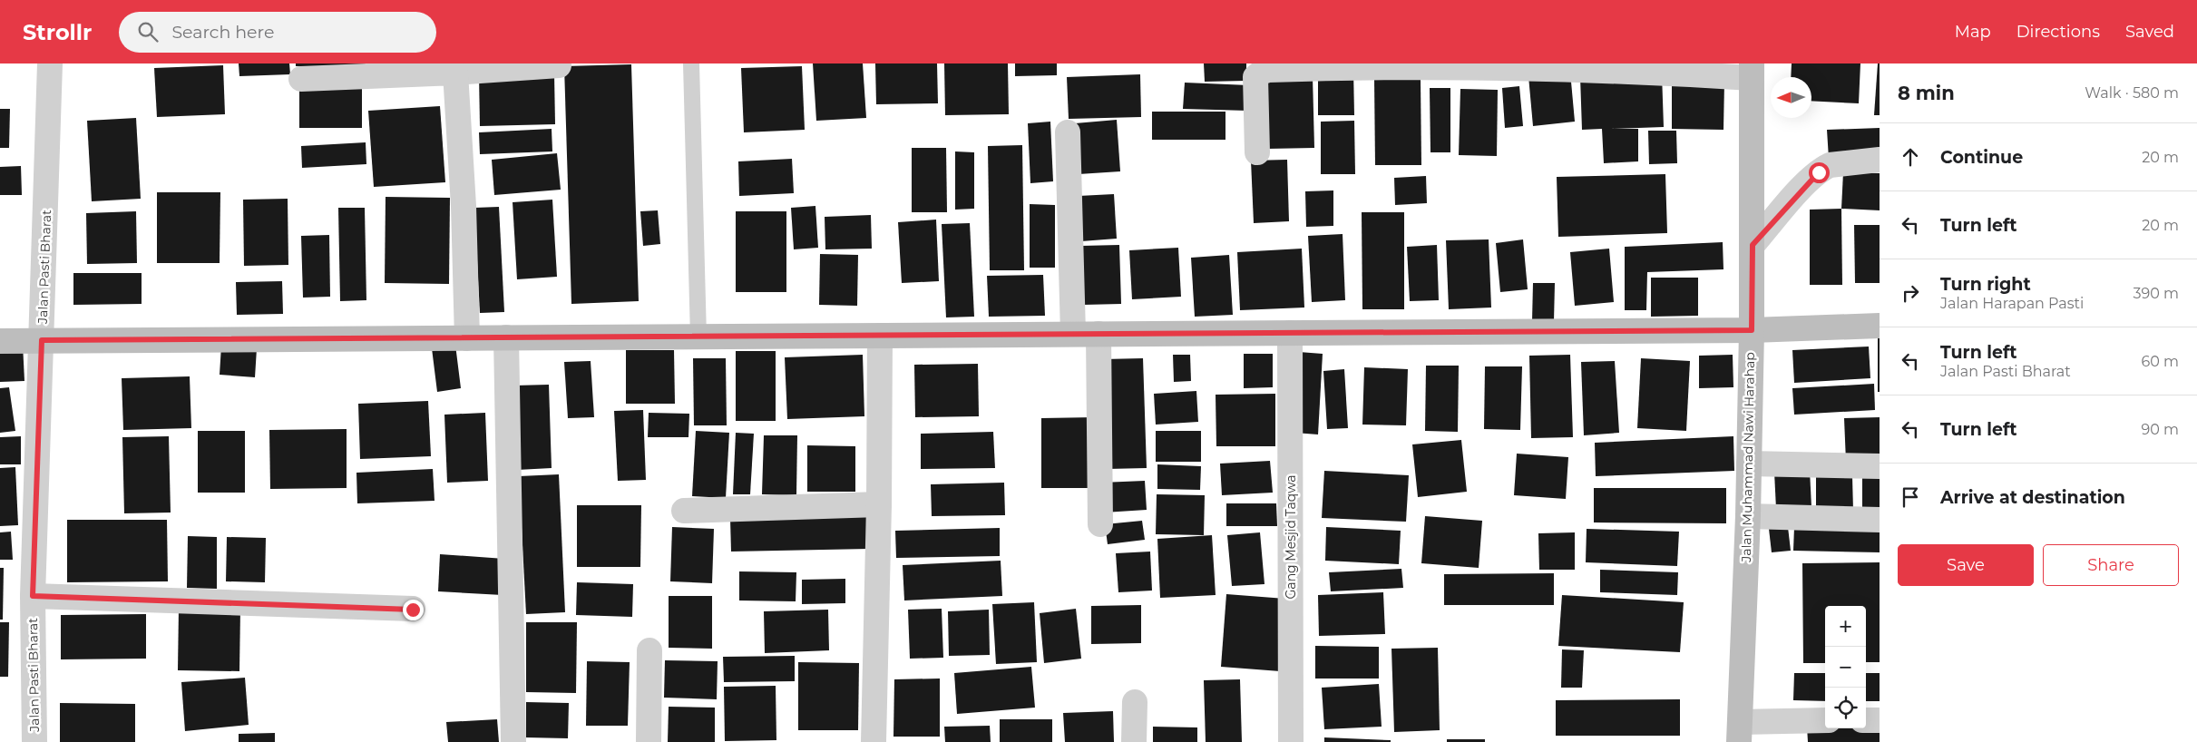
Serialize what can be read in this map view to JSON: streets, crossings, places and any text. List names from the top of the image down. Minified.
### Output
{"streets":{"street":["Jalan Pasti Bharat","Jalan Muhammad Nawi Harahap","Gang Mesjid Taqwa"]},"north":"left","page":{"header":"Strollr","search":"Search here","nav":["Map","Directions","Saved"],"heading":["8 min","Walk · 580 m"],"list":[["Continue","20 m"],["Turn left","20 m"],["Turn right","Jalan Harapan Pasti","390 m"],["Turn left","Jalan Pasti Bharat","60 m"],["Turn left","90 m"],"Arrive at destination"],"buttons":["Save","Share"],"map_buttons":["+","−"]}}
